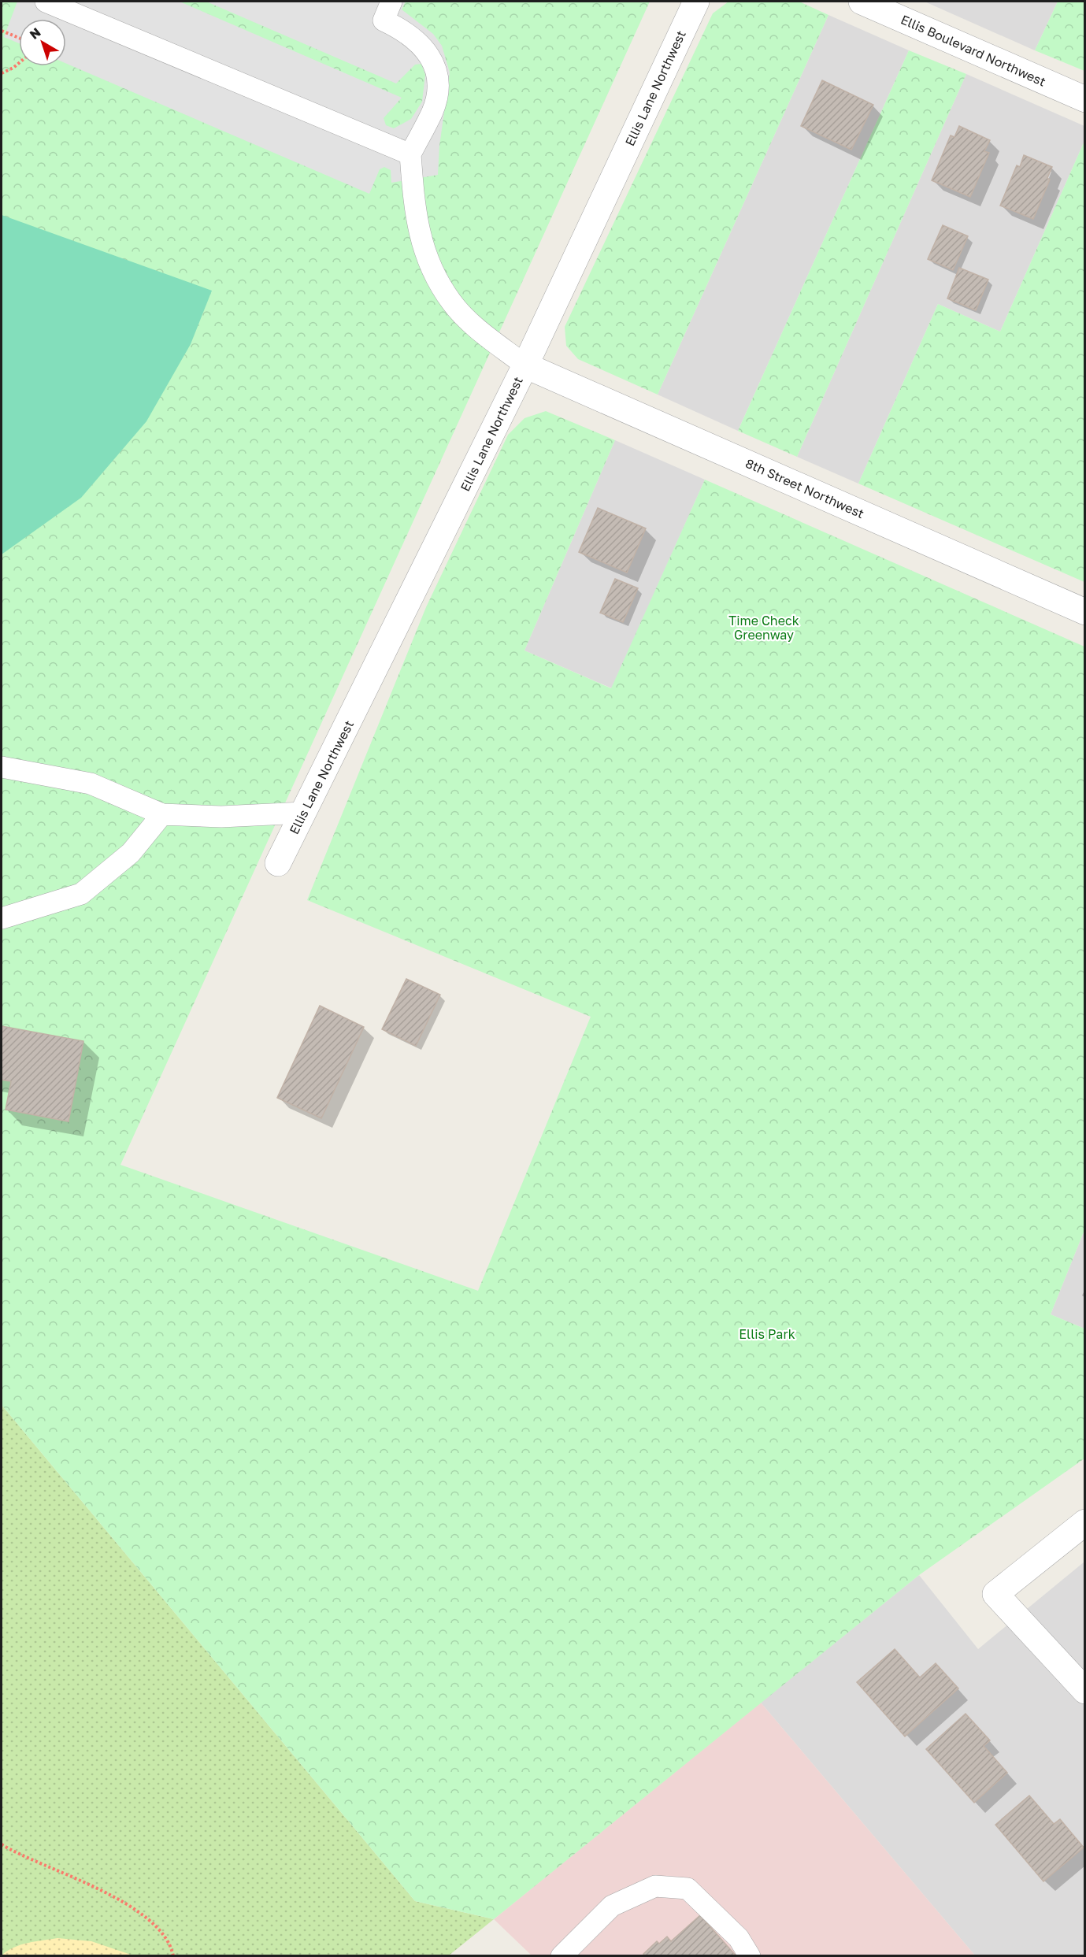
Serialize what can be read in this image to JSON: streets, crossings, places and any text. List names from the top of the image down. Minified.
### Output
{"streets":{"street":["Ellis Boulevard Northwest","Ellis Lane Northwest","8th Street Northwest"]},"crossings":[["Ellis Lane Northwest","8th Street Northwest"]],"parks":["Time Check Greenway","Ellis Park"],"north":"top left"}
